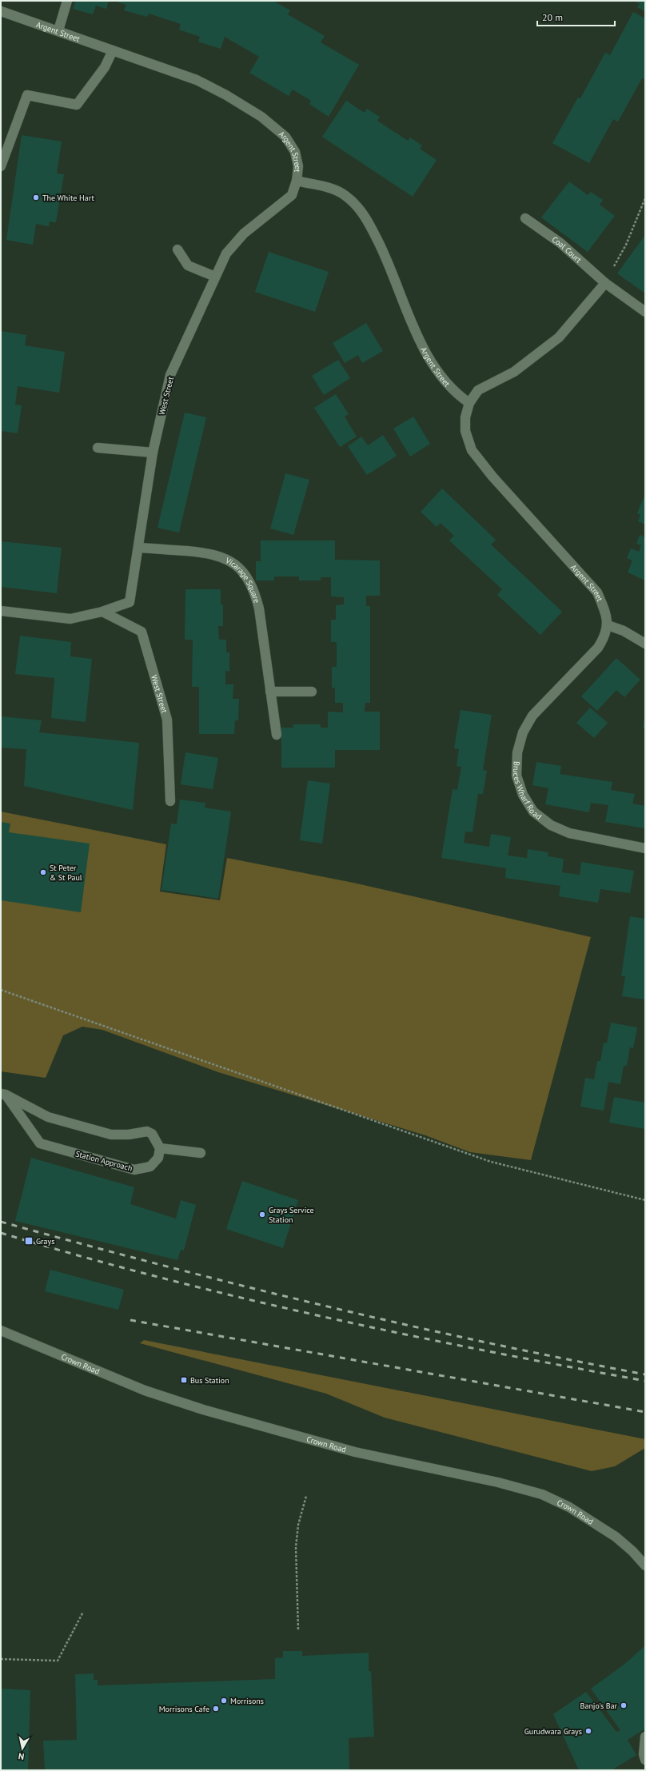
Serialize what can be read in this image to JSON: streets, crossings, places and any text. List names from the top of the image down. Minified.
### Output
{"streets":{"street":["Argent Street","Coal Court","West Street","Vicarage Square","Bruces Wharf Road","Station Approach","Crown Road"]},"crossings":[["Argent Street","Coal Court"],["Argent Street","West Street"],["Argent Street","Bruces Wharf Road"],["West Street","Vicarage Square"]],"places":{"other":["The White Hart","St Peter & St Paul","Grays Service Station","Morrisons","Banjo's Bar","Morrisons Cafe","Gurudwara Grays"],"transit":["Grays","Bus Station"]},"scale_bar":"20 m","north":"bottom"}
